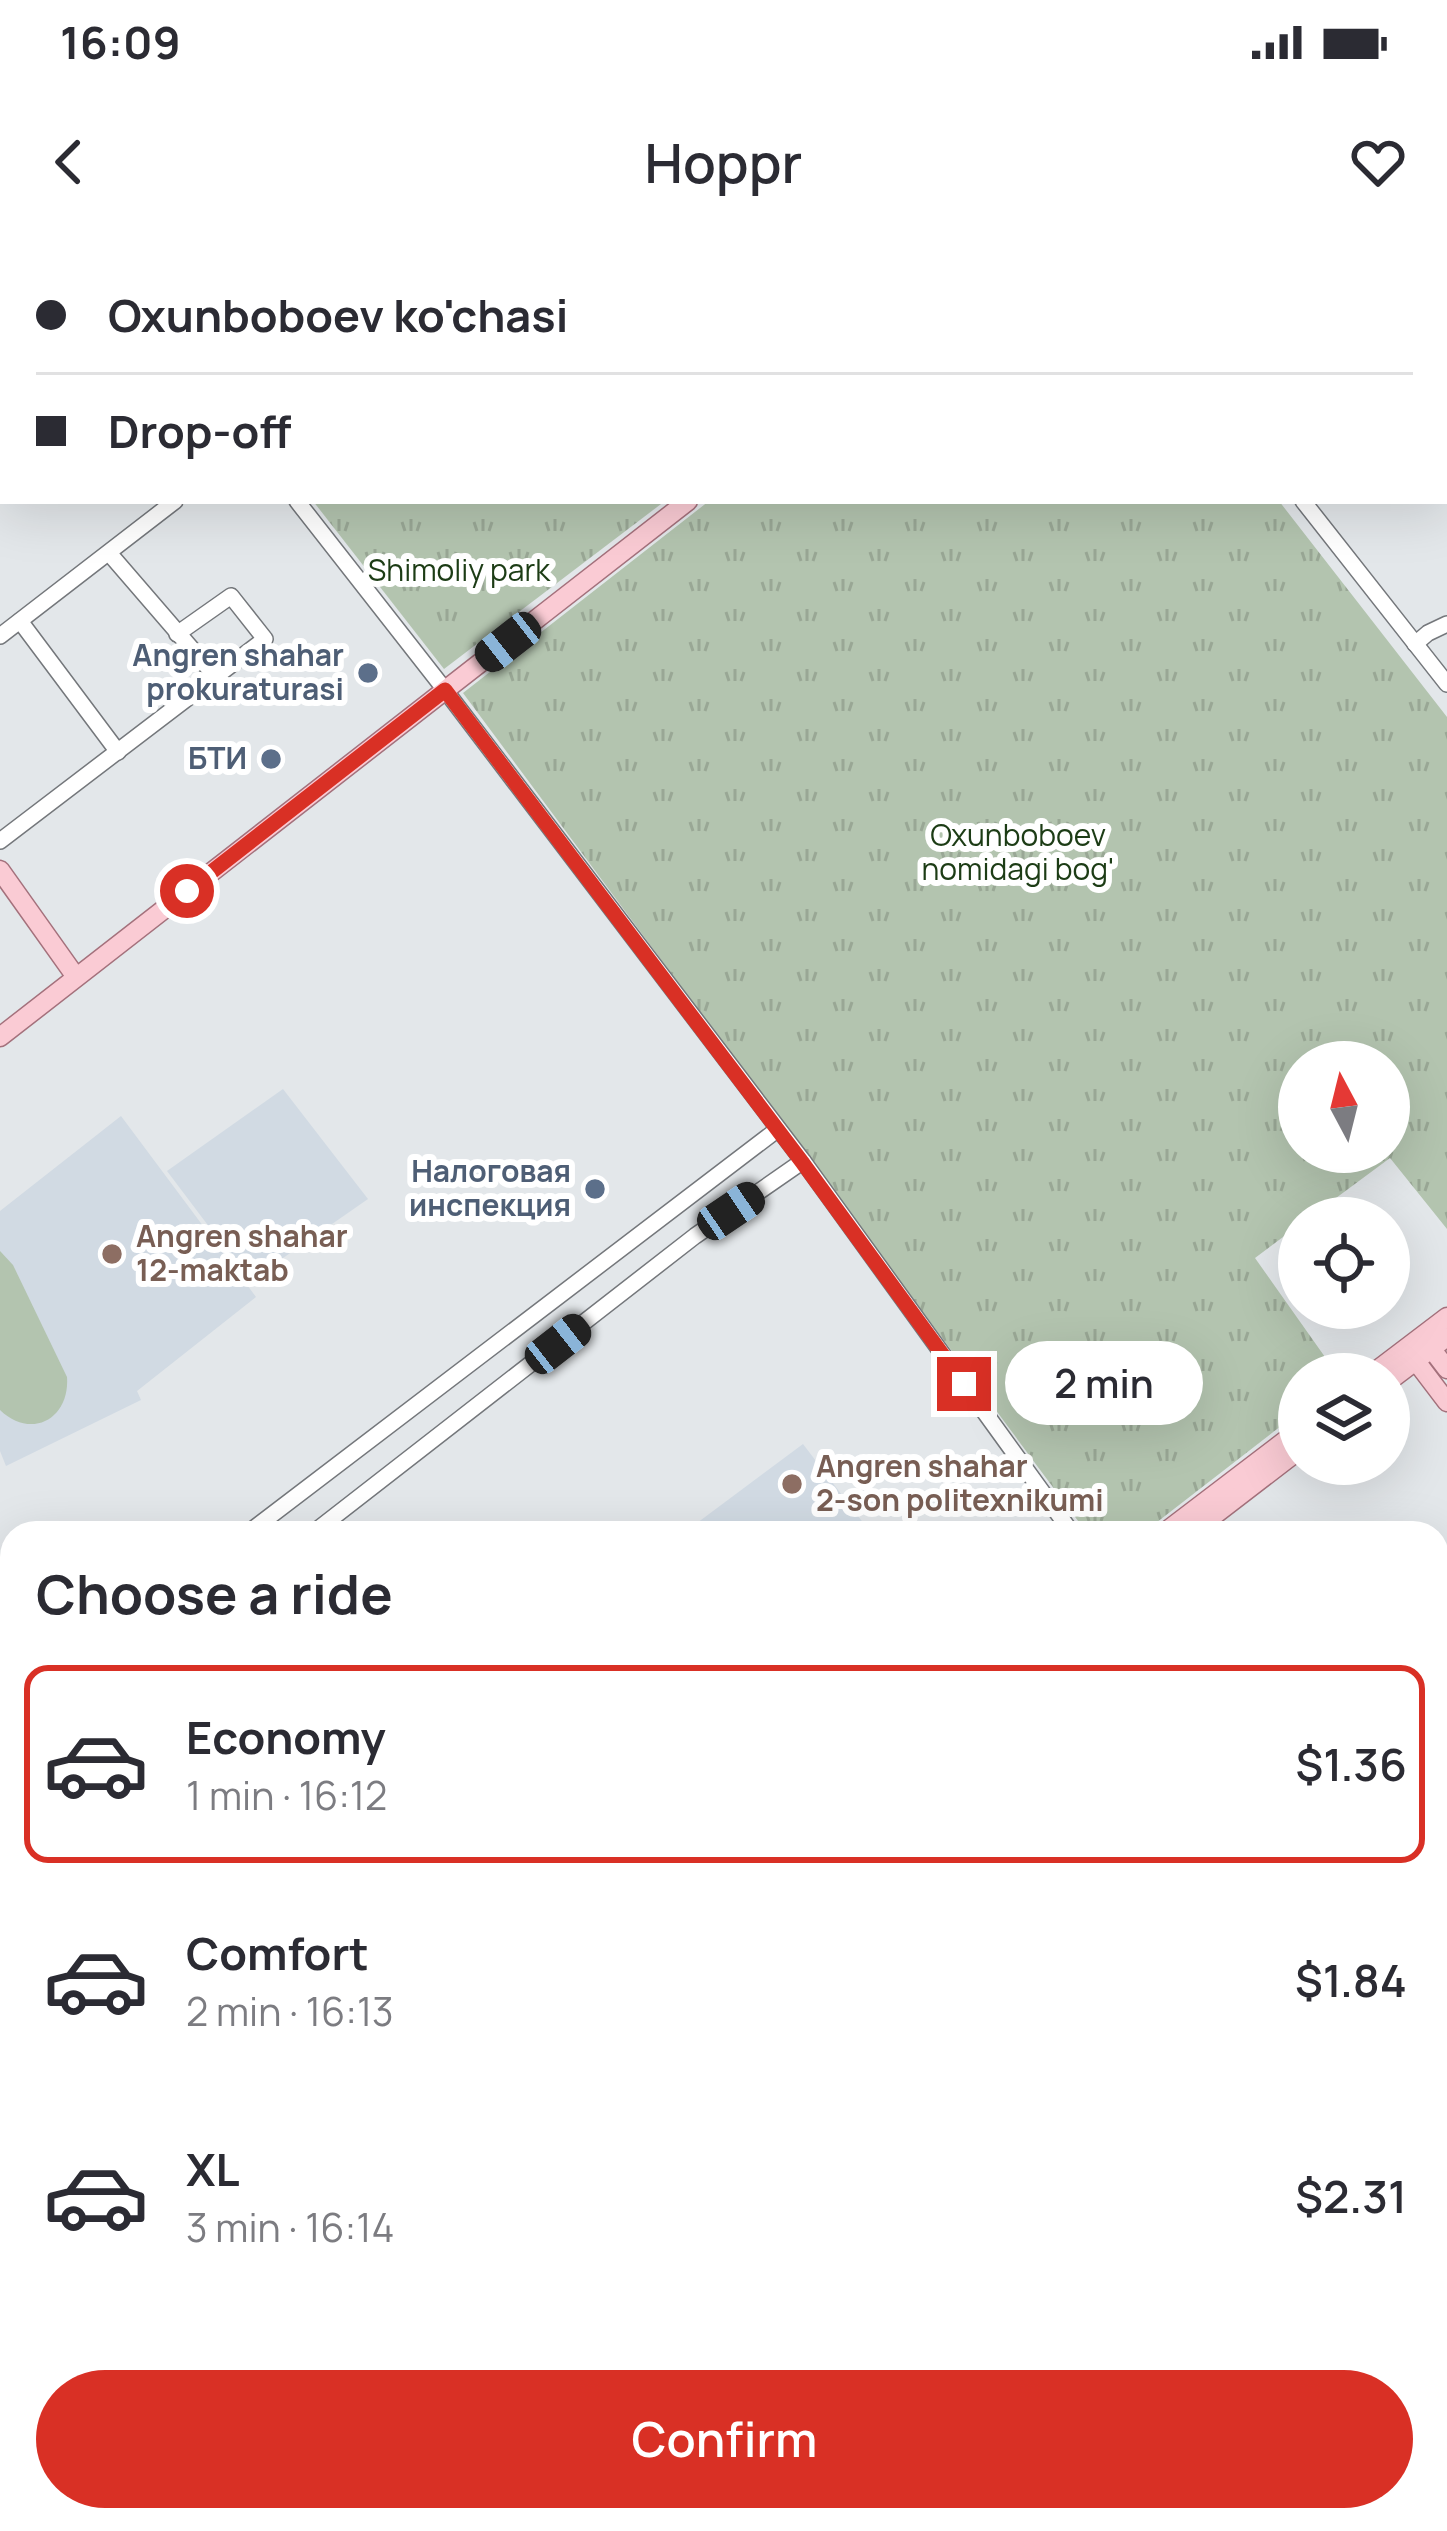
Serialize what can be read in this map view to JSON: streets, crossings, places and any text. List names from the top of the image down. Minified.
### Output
{"parks":["Shimoliy park","Oxunboboev nomidagi bog'"],"places":["Angren shahar prokuraturasi","БТИ","Налоговая инспекция","Angren shahar 12-maktab","Angren shahar 2-son politexnikumi"],"north":"top","page":{"status":"16:09","header":"Hoppr","banner":["Oxunboboev ko'chasi","Drop-off"],"bubble":"2 min","heading":"Choose a ride","list":[{"name":"Economy","note":"1 min · 16:12","value":"$1.36"},{"name":"Comfort","note":"2 min · 16:13","value":"$1.84"},{"name":"XL","note":"3 min · 16:14","value":"$2.31"}],"buttons":"Confirm"}}
